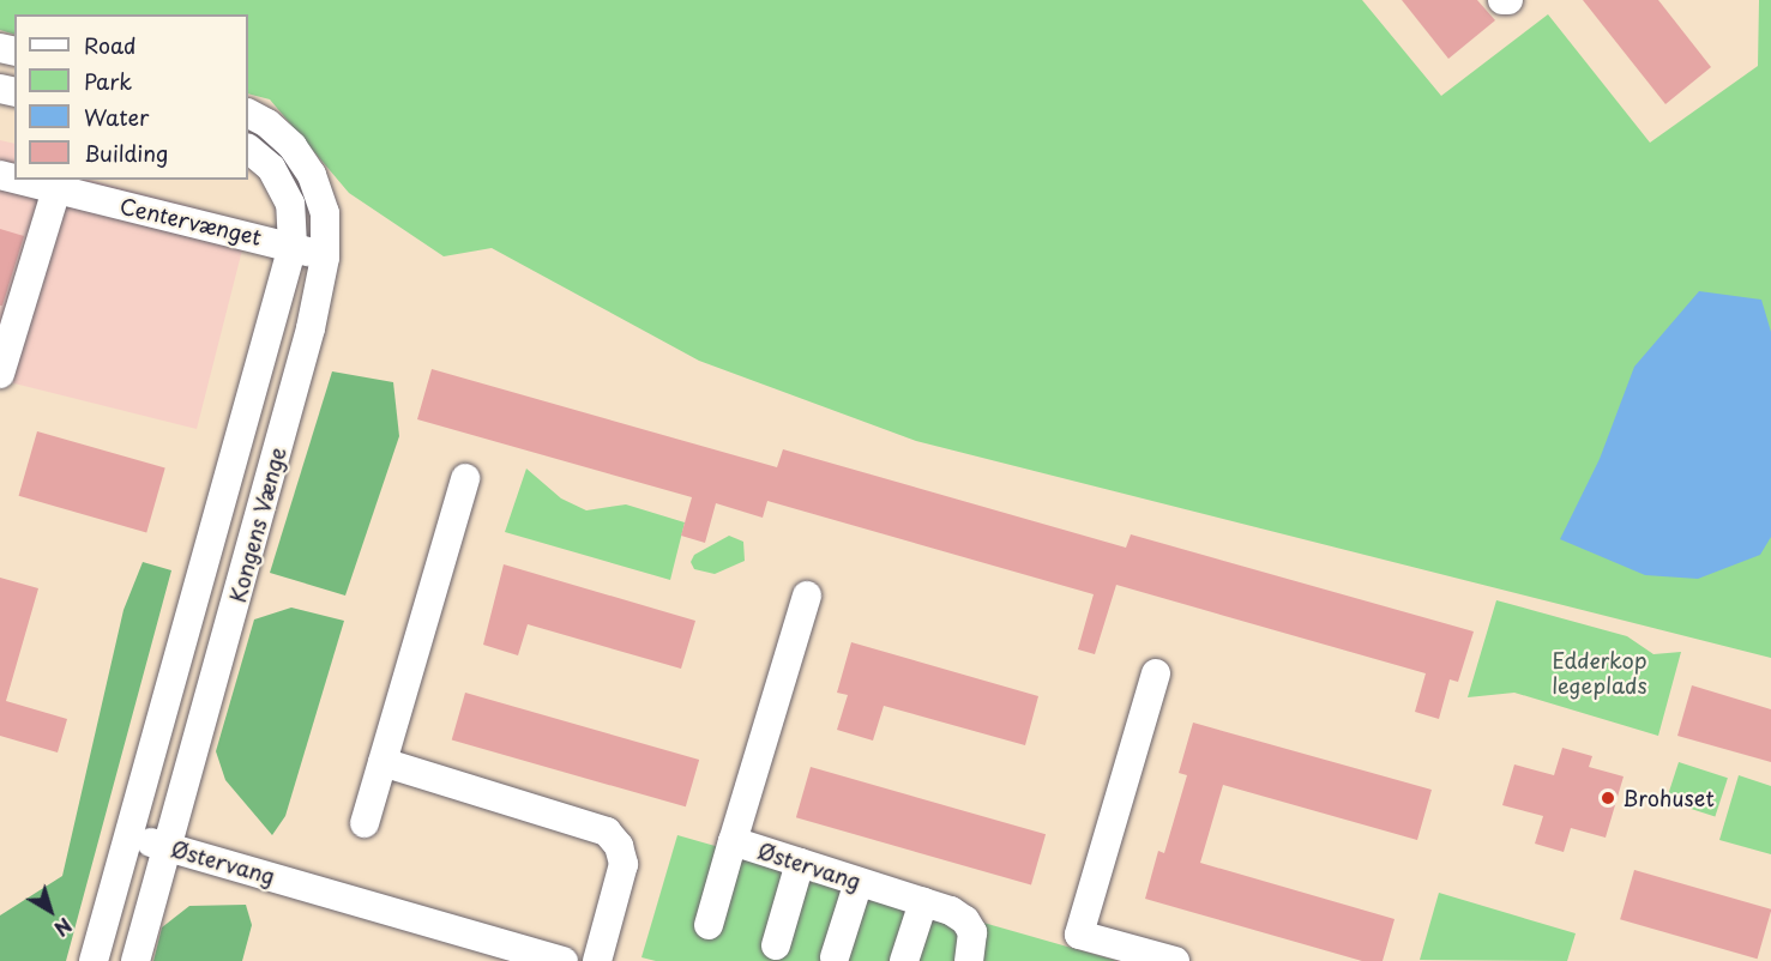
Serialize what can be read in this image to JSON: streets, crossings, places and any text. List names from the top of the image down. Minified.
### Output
{"streets":{"street":["Centervænget","Kongens Vænge","Østervang"]},"crossings":[["Centervænget","Kongens Vænge"],["Kongens Vænge","Østervang"]],"parks":["Edderkop legeplads"],"places":["Brohuset"],"legend":["Road","Park","Water","Building"],"north":"bottom right"}
